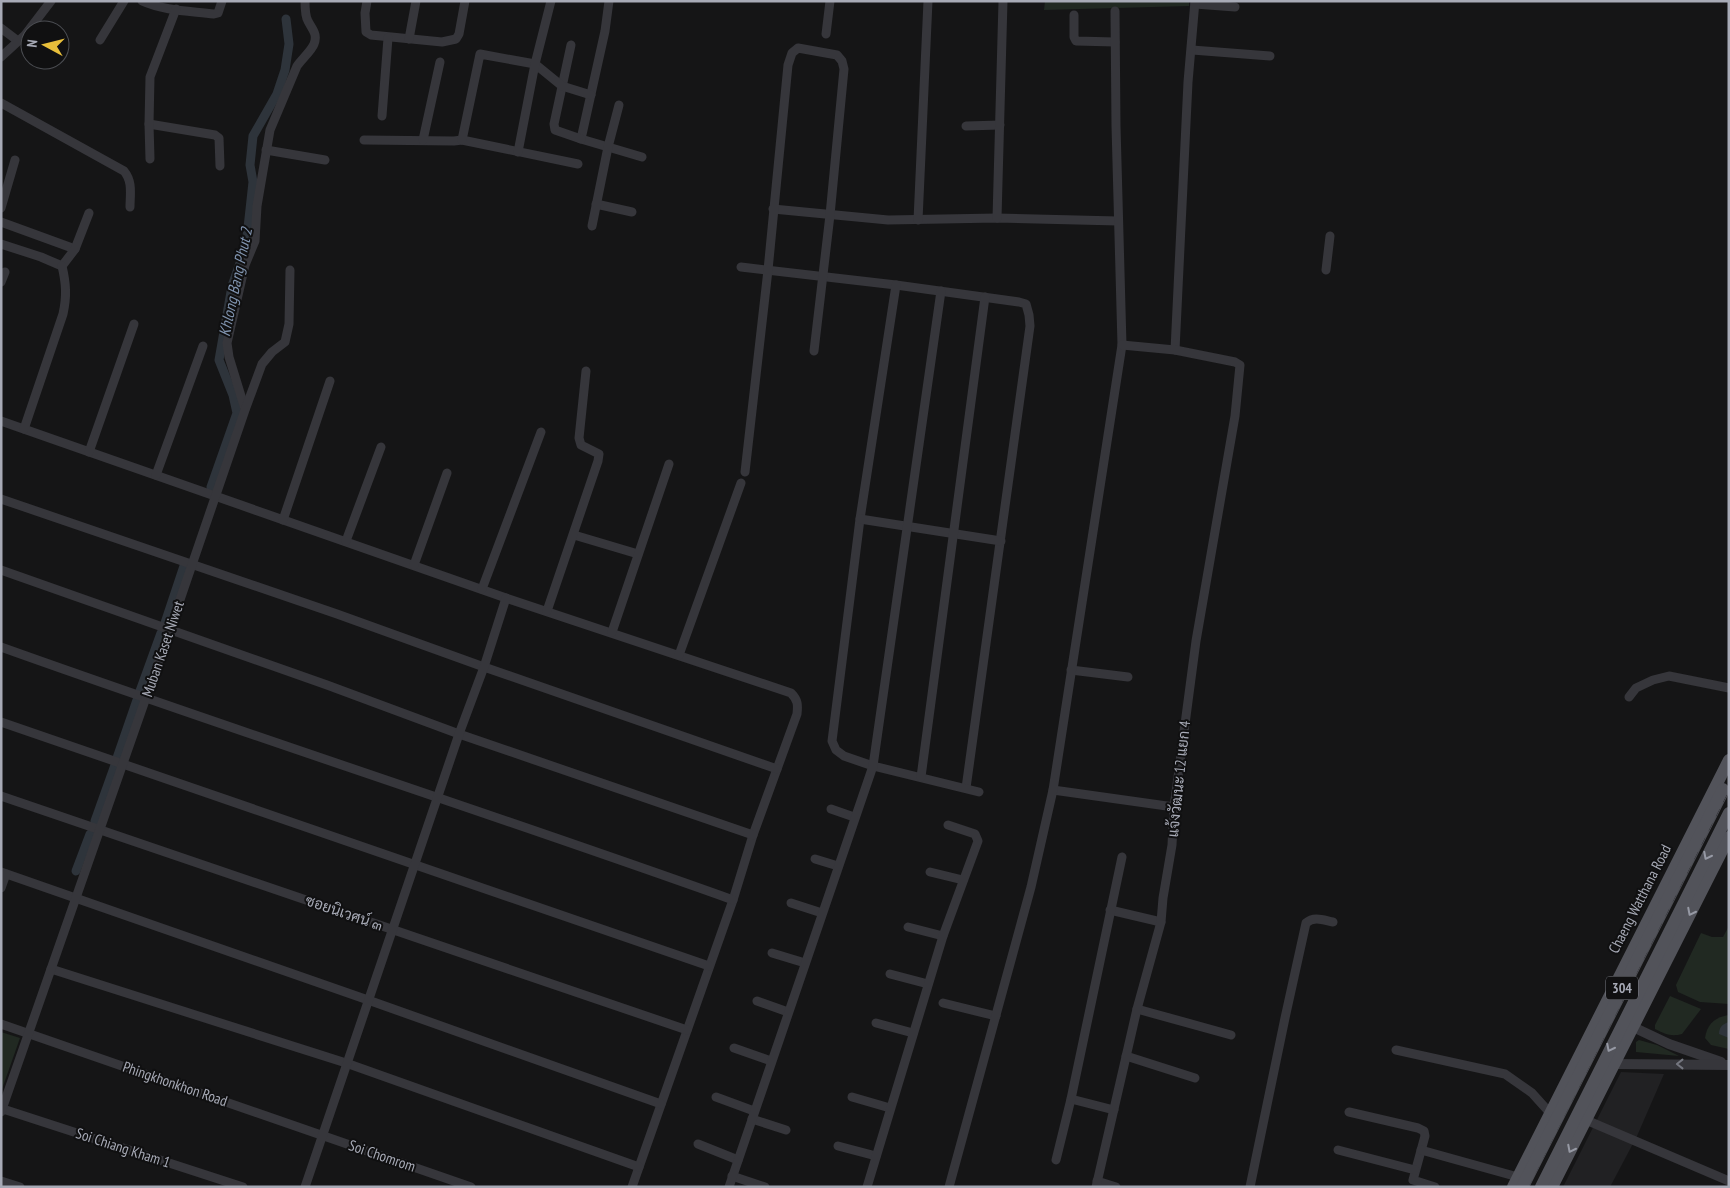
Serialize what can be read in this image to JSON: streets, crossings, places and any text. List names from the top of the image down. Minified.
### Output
{"streets":{"main road":["Chaeng Watthana Road","304"],"street":["Muban Kaset Niwet","แจ้งวัฒนะ 12 แยก 4","ซอยนิเวศน์ ๓","Phingkhonkhon Road","Soi Chiang Kham 1","Soi Chomrom"]},"crossings":[["Muban Kaset Niwet","ซอยนิเวศน์ ๓"],["Muban Kaset Niwet","Phingkhonkhon Road"],["Muban Kaset Niwet","Soi Chiang Kham 1"],["Phingkhonkhon Road","Soi Chomrom"]],"water":["Khlong Bang Phut 2"],"north":"left"}
